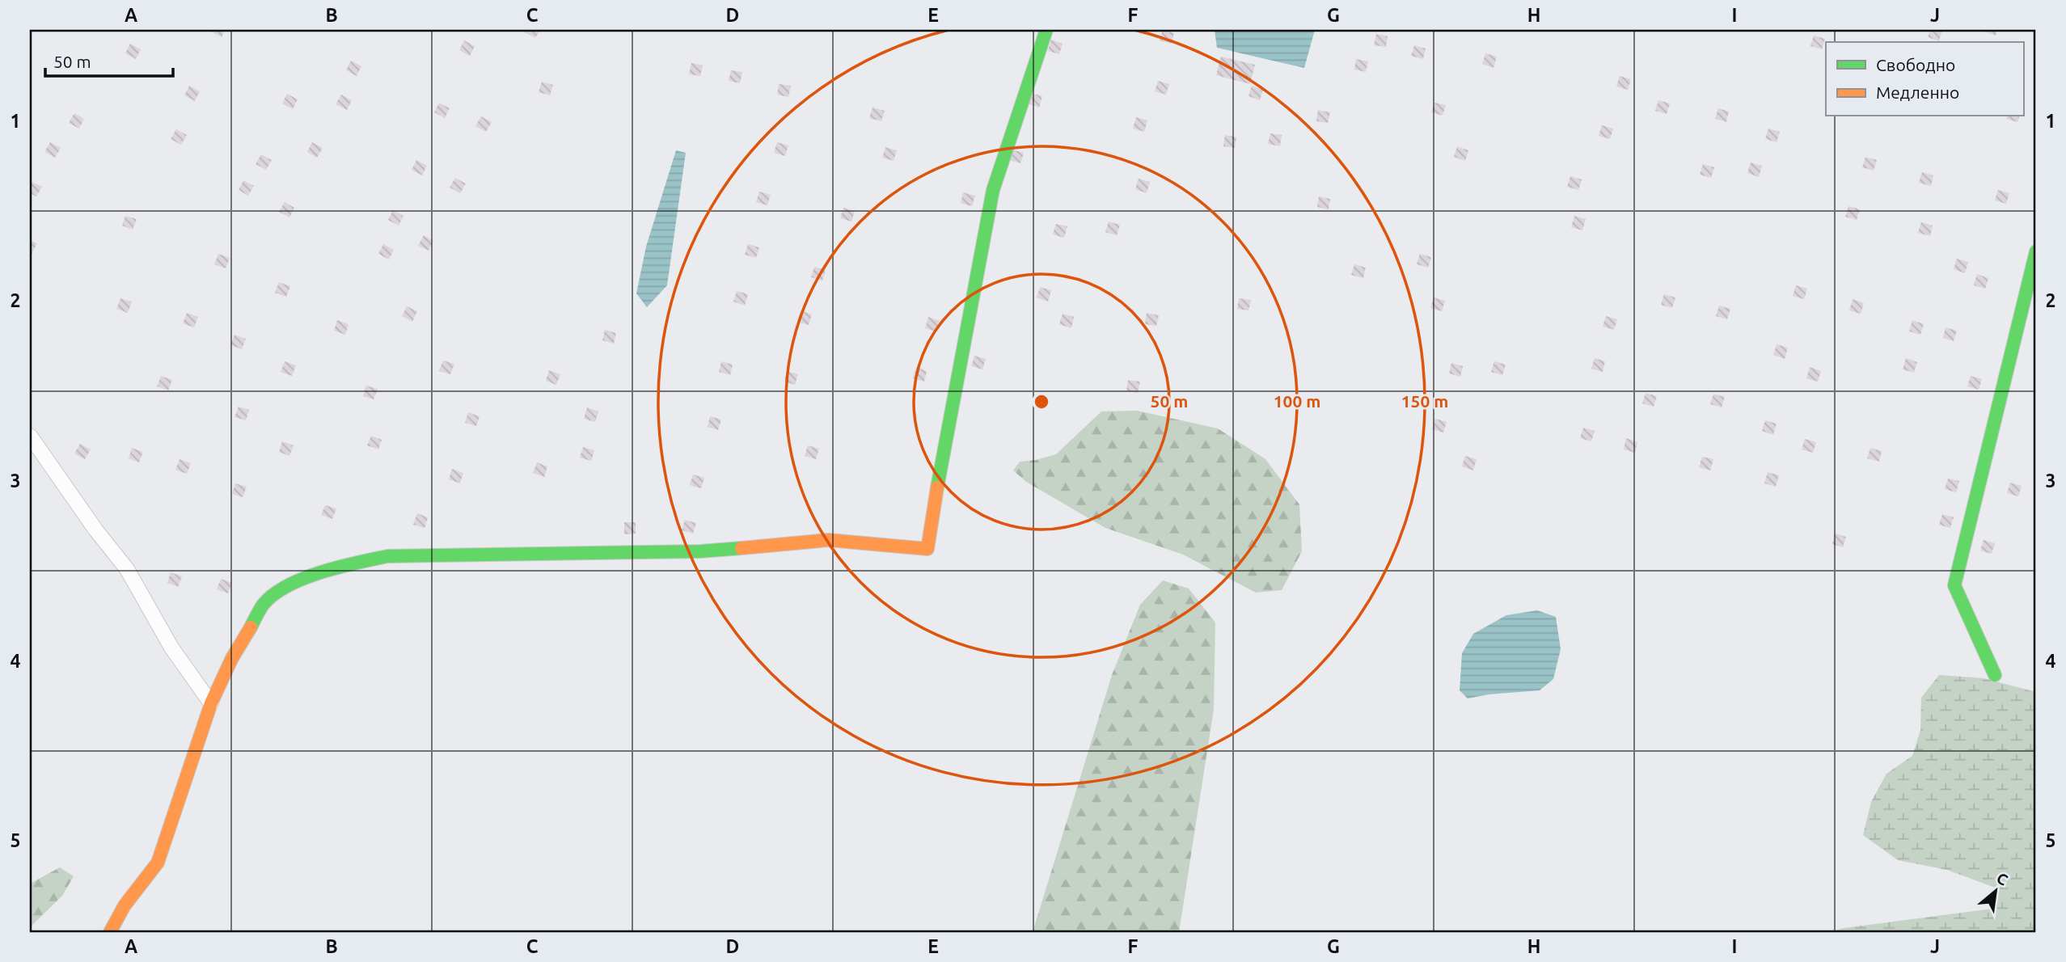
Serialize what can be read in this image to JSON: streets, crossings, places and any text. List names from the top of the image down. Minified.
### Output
{"legend":["Свободно","Медленно"],"scale_bar":"50 m","north":"top right","grid":{"columns":["A","B","C","D","E","F","G","H","I","J"],"rows":["1","2","3","4","5"]},"rings":["50 m","100 m","150 m"]}
